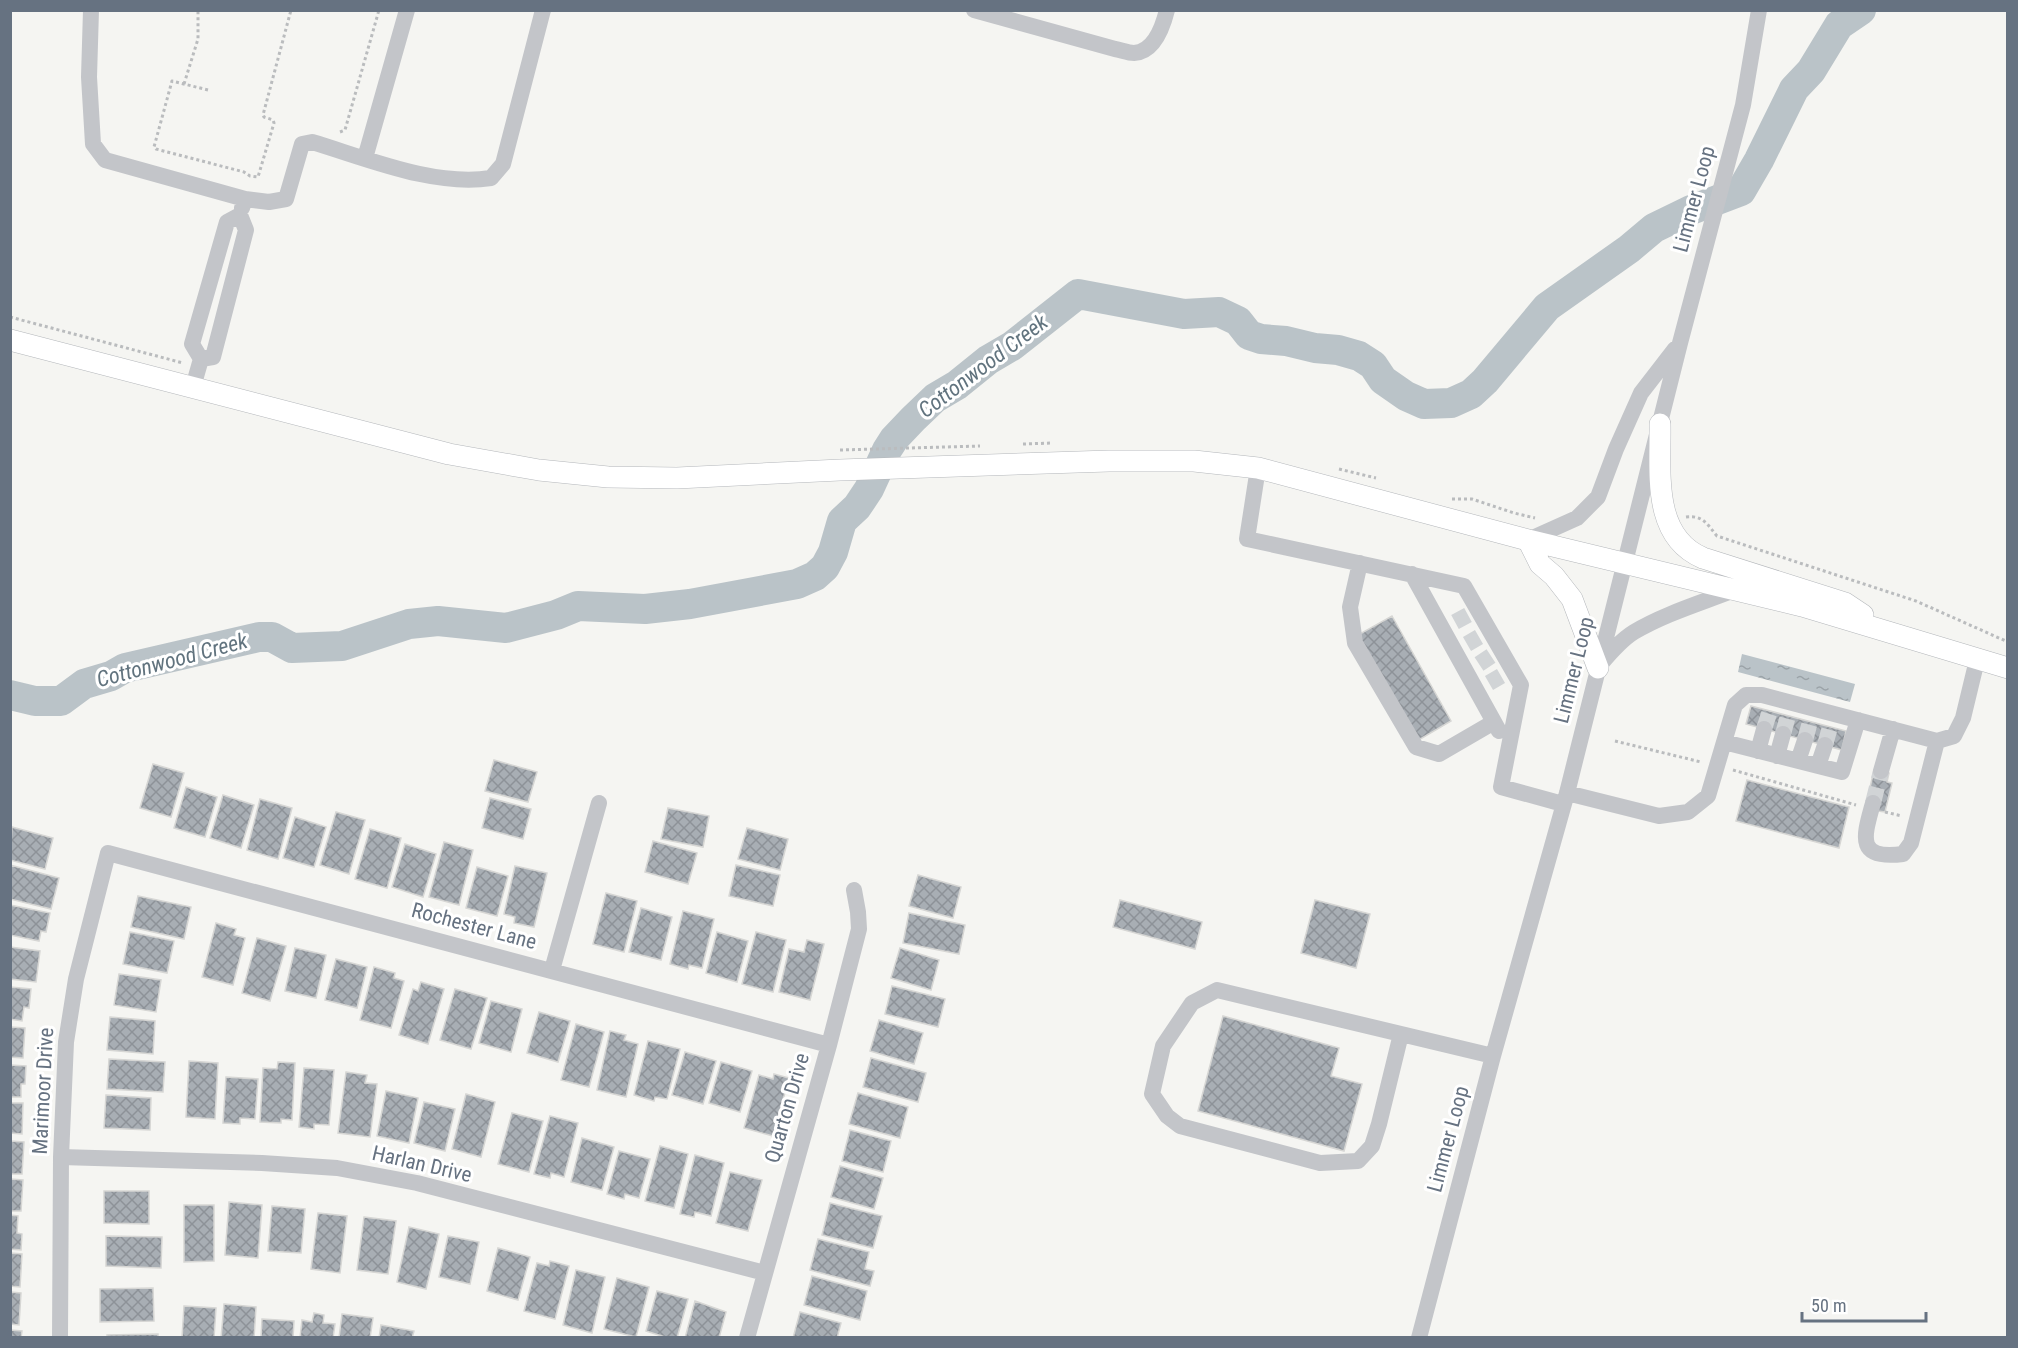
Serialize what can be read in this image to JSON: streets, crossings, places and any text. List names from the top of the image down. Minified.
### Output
{"streets":{"street":["Limmer Loop","Rochester Lane","Marimoor Drive","Quarton Drive","Harlan Drive"]},"crossings":[["Rochester Lane","Marimoor Drive"],["Rochester Lane","Quarton Drive"],["Marimoor Drive","Harlan Drive"],["Quarton Drive","Harlan Drive"]],"water":["Cottonwood Creek"],"scale_bar":"50 m"}
